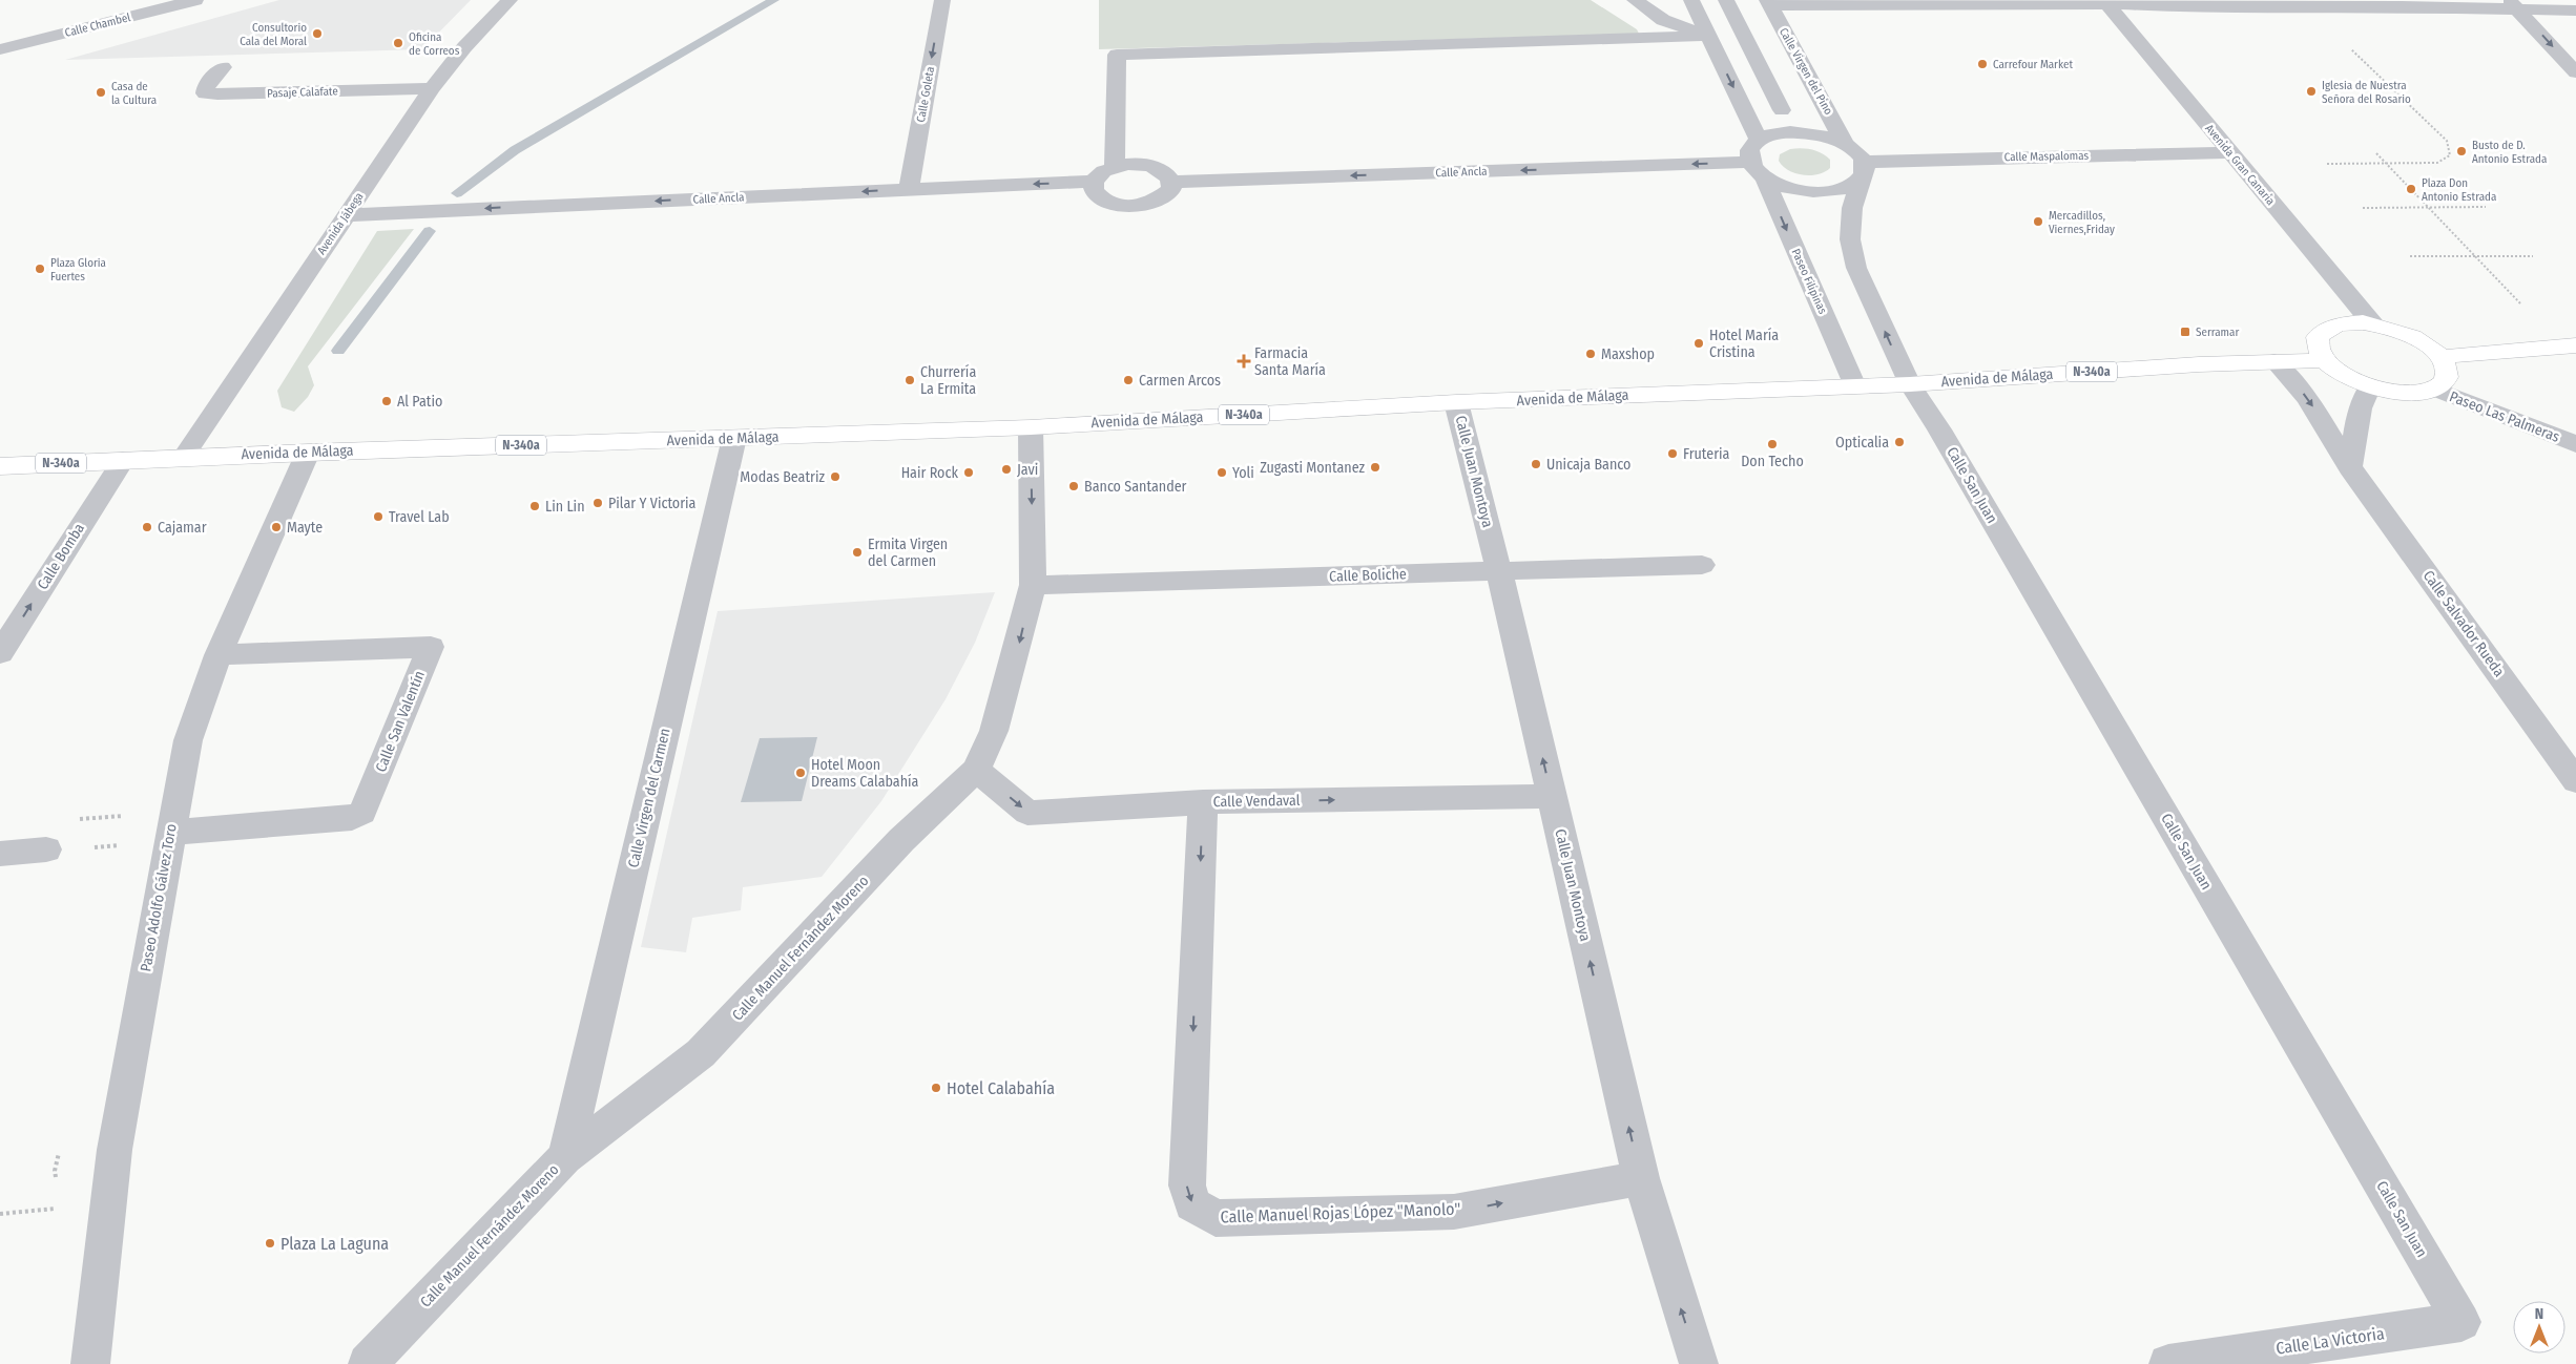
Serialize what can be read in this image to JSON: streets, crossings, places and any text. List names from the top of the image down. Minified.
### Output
{"streets":{"main road":["N-340a","Avenida de Málaga"],"street":["Calle Chambel","Calle Virgen del Pino","Pasaje Calafate","Calle Goleta","Calle Maspalomas","Avenida Gran Canaria","Calle Ancla","Avenida Jábega","Paseo Filipinas","Paseo Las Palmeras","Calle Juan Montoya","Calle San Juan","Calle Bomba","Calle Boliche","Calle Salvador Rueda","Calle San Valentín","Calle Virgen del Carmen","Calle Vendaval","Paseo Adolfo Gálvez Toro","Calle Manuel Fernández Moreno","Calle Manuel Rojas López \"Manolo\"","Calle La Victoria"]},"crossings":[["Pasaje Calafate","Avenida Jábega"],["Calle Goleta","Calle Ancla"],["Calle Maspalomas","Avenida Gran Canaria"],["Calle Ancla","Avenida Jábega"],["Calle Ancla","Paseo Filipinas"],["Avenida Jábega","Avenida de Málaga"],["Paseo Filipinas","Avenida de Málaga"],["Avenida de Málaga","Calle Juan Montoya"],["Avenida de Málaga","Calle San Juan"],["Avenida de Málaga","Calle Bomba"],["Avenida de Málaga","Calle Salvador Rueda"],["Avenida de Málaga","Calle Virgen del Carmen"],["Avenida de Málaga","Paseo Adolfo Gálvez Toro"],["Avenida de Málaga","Calle Manuel Fernández Moreno"],["Calle Juan Montoya","Calle Boliche"],["Calle Juan Montoya","Calle Vendaval"],["Calle Juan Montoya","Calle Manuel Rojas López \"Manolo\""],["Calle San Juan","Calle La Victoria"],["Calle Boliche","Calle Manuel Fernández Moreno"],["Calle San Valentín","Paseo Adolfo Gálvez Toro"],["Calle Virgen del Carmen","Calle Manuel Fernández Moreno"],["Calle Vendaval","Calle Manuel Fernández Moreno"],["Calle Vendaval","Calle Manuel Rojas López \"Manolo\""]],"one_way":["Calle Goleta","Calle Ancla","Calle Juan Montoya","Calle Bomba","Calle Vendaval"],"places":{"other":["Consultorio Cala del Moral","Oficina de Correos","Carrefour Market","Iglesia de Nuestra Señora del Rosario","Casa de la Cultura","Busto de D. Antonio Estrada","Plaza Don Antonio Estrada","Mercadillos, Viernes,Friday","Plaza Gloria Fuertes","Hotel María Cristina","Maxshop","Churrería La Ermita","Carmen Arcos","Al Patio","Opticalia","Don Techo","Fruteria","Unicaja Banco","Zugasti Montanez","Javi","Hair Rock","Yoli","Modas Beatriz","Banco Santander","Pilar Y Victoria","Lin Lin","Travel Lab","Cajamar","Mayte","Ermita Virgen del Carmen","Hotel Moon Dreams Calabahía","Hotel Calabahía","Plaza La Laguna"],"transit":["Serramar"],"health":["Farmacia Santa María"]},"north":"top"}
